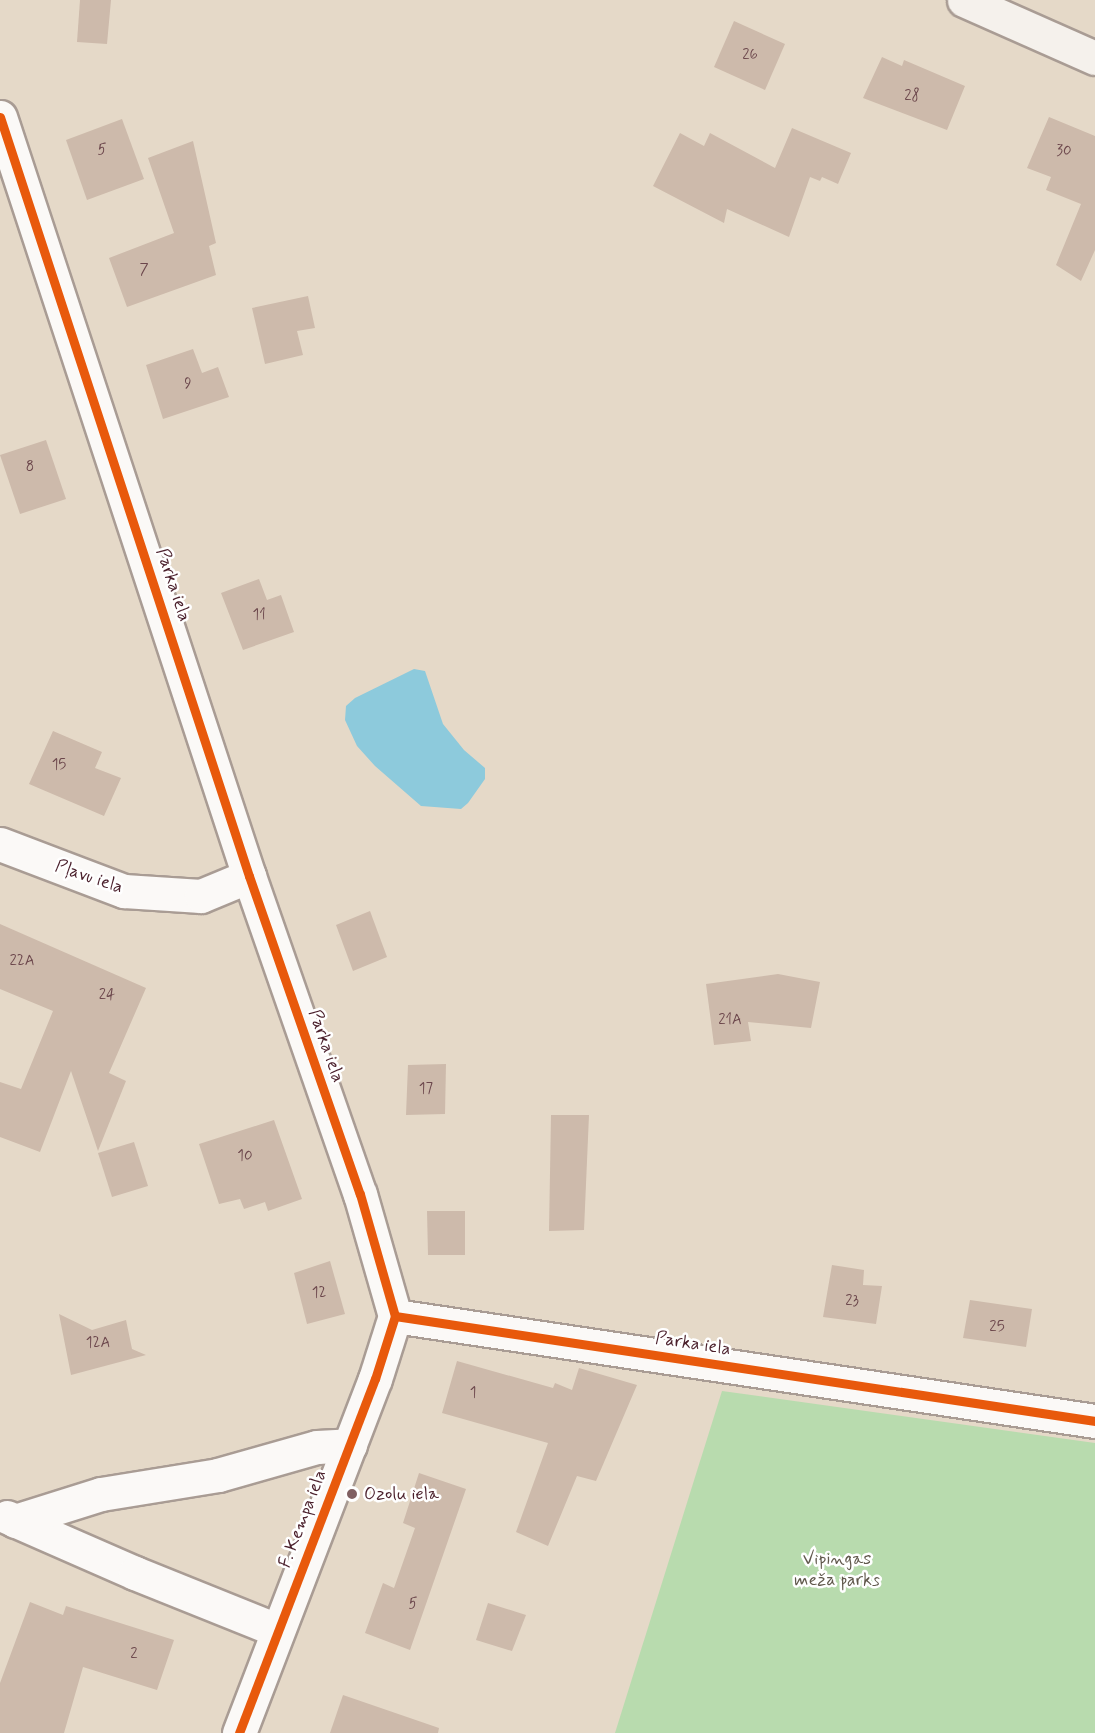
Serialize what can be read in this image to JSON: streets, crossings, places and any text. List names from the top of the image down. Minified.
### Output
{"streets":{"street":["Parka iela","Pļavu iela","F. Kempa iela"]},"crossings":[["Parka iela","Pļavu iela"],["Parka iela","F. Kempa iela"]],"parks":["Vipingas meža parks"],"places":["Ozolu iela"],"house_numbers":["26","28","5","30","7","9","8","11","15","22A","24","21A","17","10","12","23","25","12A","1","5","2"]}
